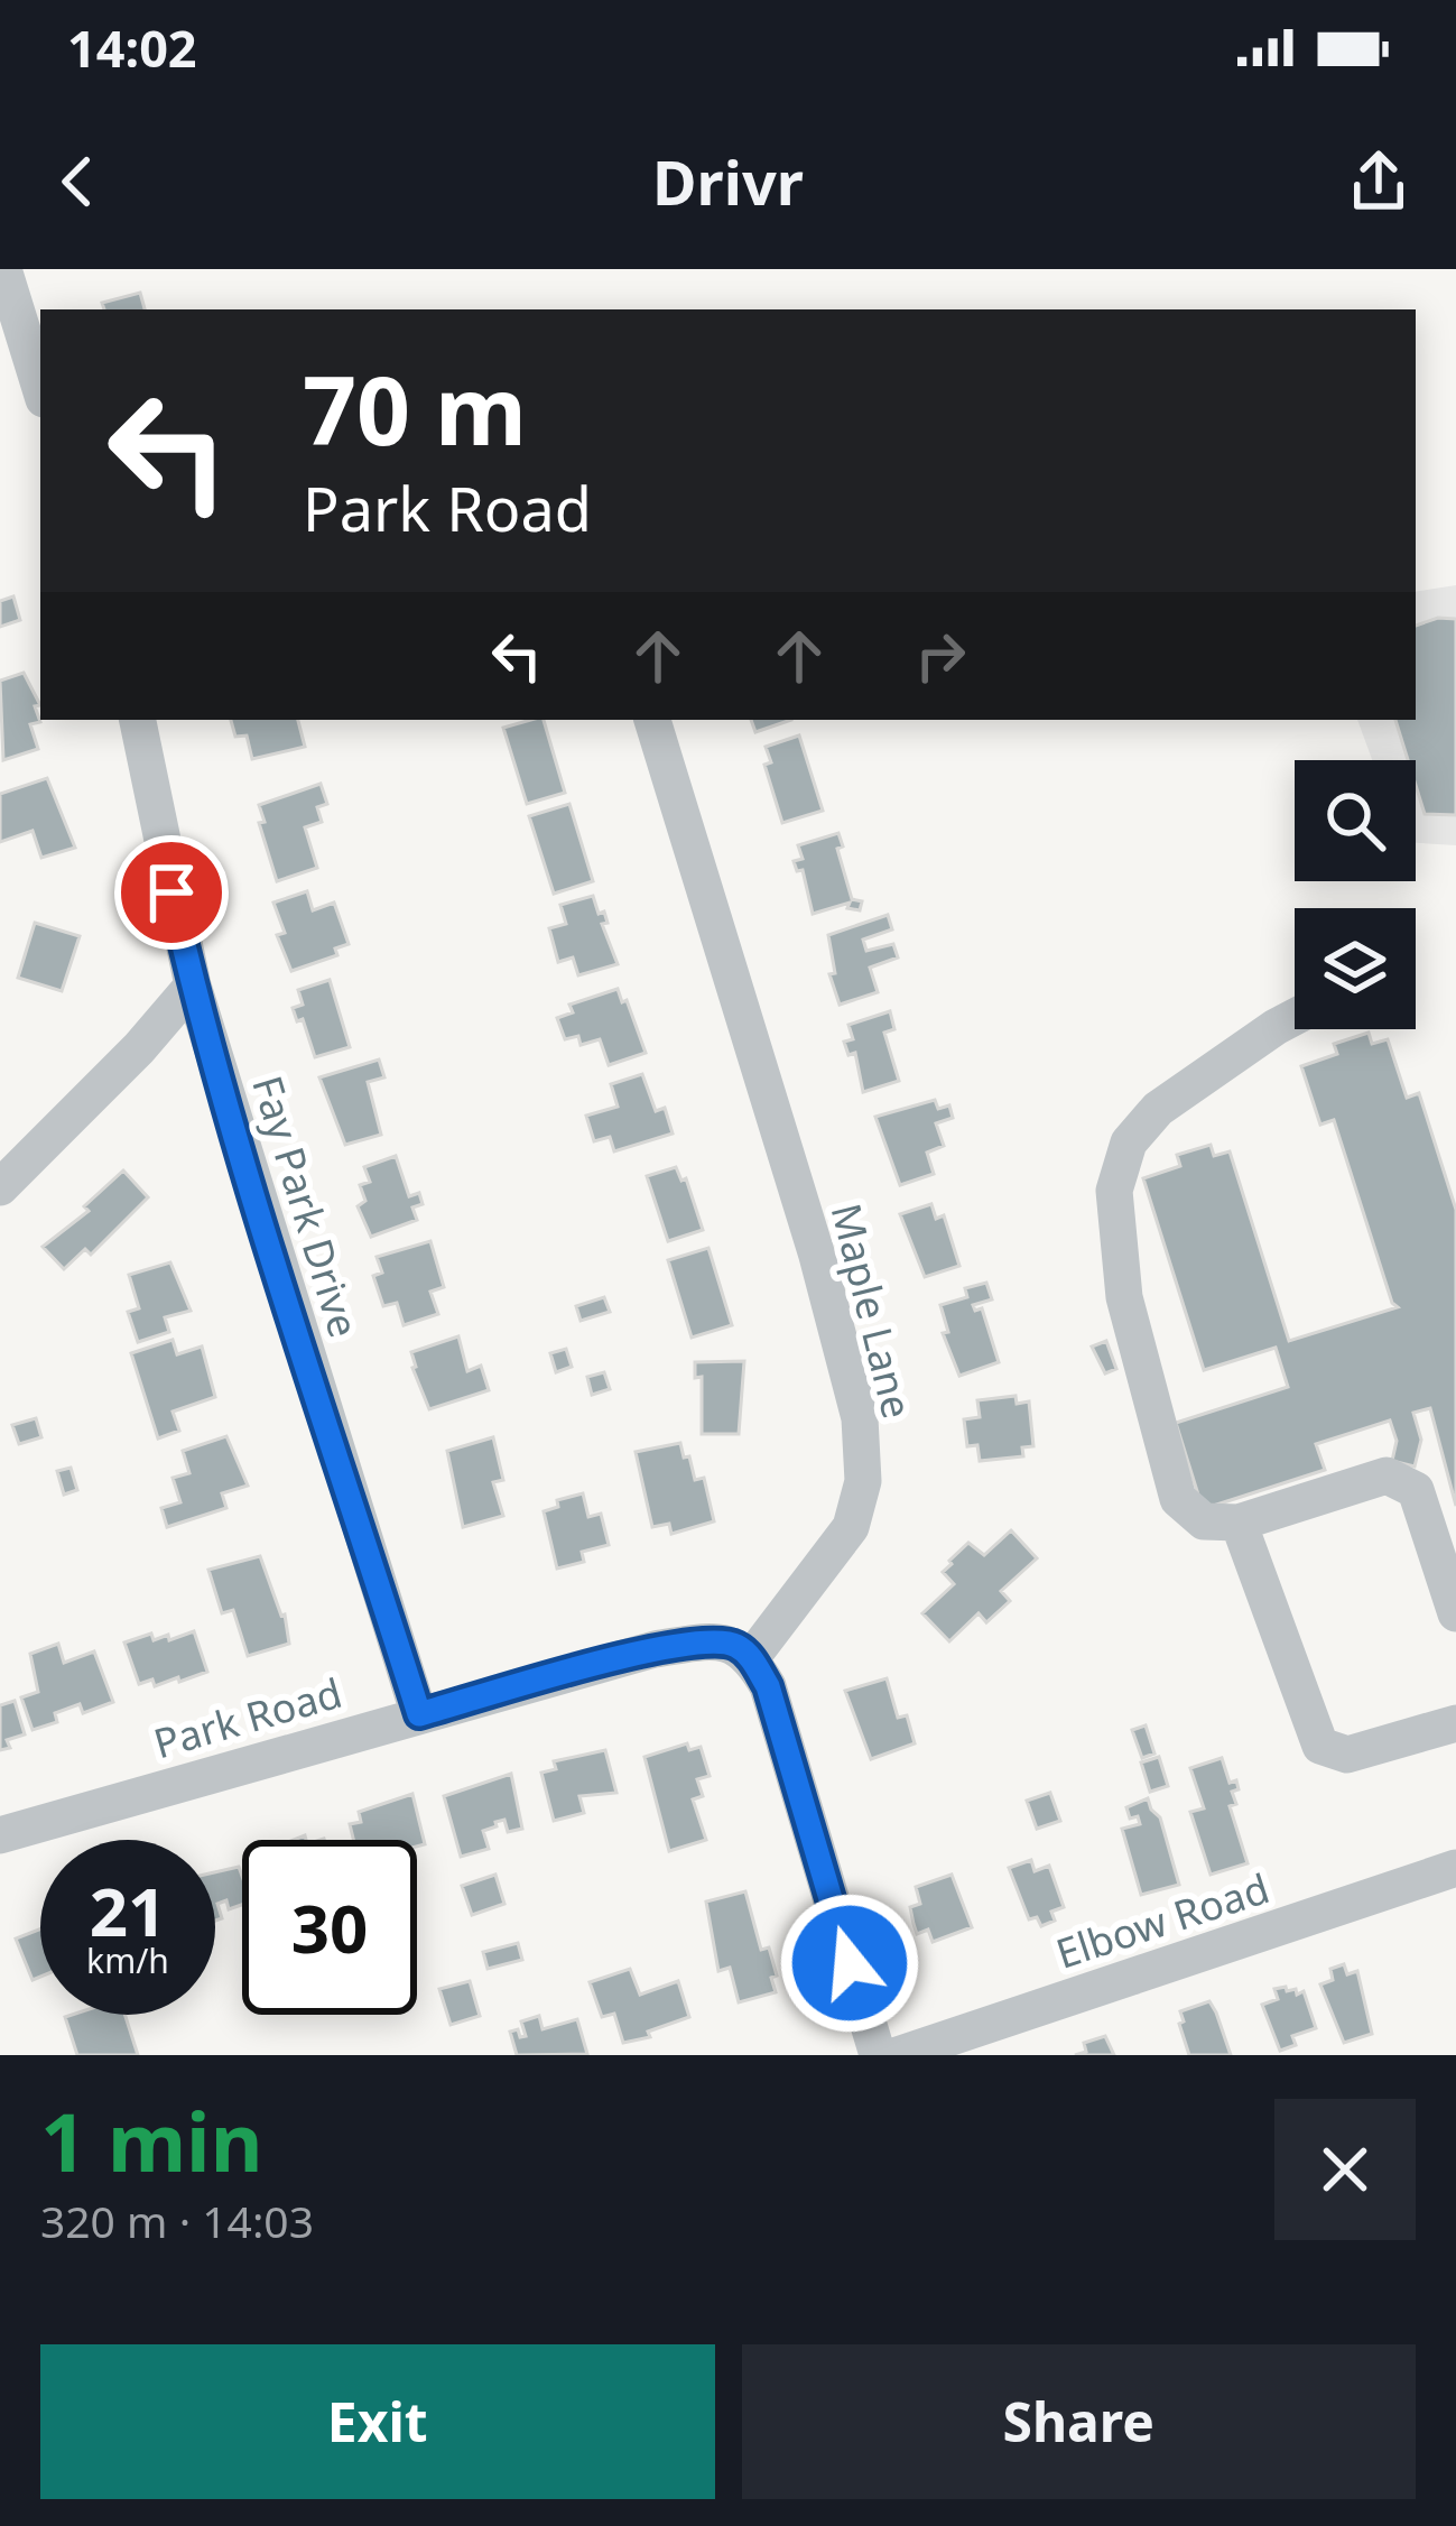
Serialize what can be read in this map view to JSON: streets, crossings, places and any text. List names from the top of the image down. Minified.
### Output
{"streets":{"street":["Fay Park Drive","Maple Lane","Park Road","Elbow Road"]},"crossings":[["Fay Park Drive","Park Road"],["Maple Lane","Park Road"]],"page":{"status":"14:02","header":"Drivr","turn":["70 m","Park Road"],"speed":"21 km/h","limit":"30","heading":["1 min","320 m · 14:03"],"buttons":["Exit","Share"]}}
